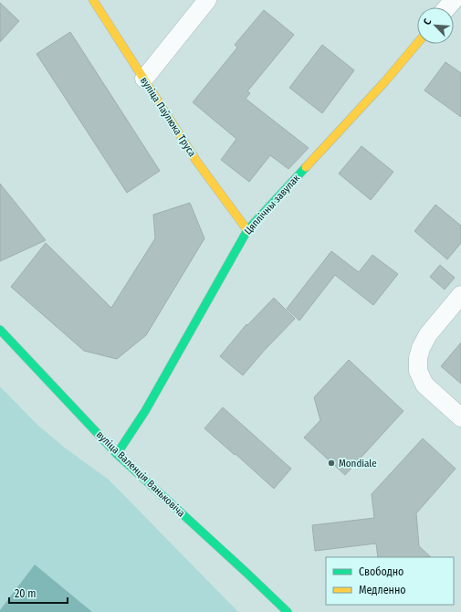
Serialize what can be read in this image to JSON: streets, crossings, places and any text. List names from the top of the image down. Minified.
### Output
{"streets":{"street":["вуліца Паўлюка Труса","Цяплічны завулак","вуліца Валенція Ваньковіча"]},"crossings":[["вуліца Паўлюка Труса","Цяплічны завулак"],["Цяплічны завулак","вуліца Валенція Ваньковіча"]],"places":["Mondiale"],"legend":["Свободно","Медленно"],"scale_bar":"20 m","north":"top left"}
